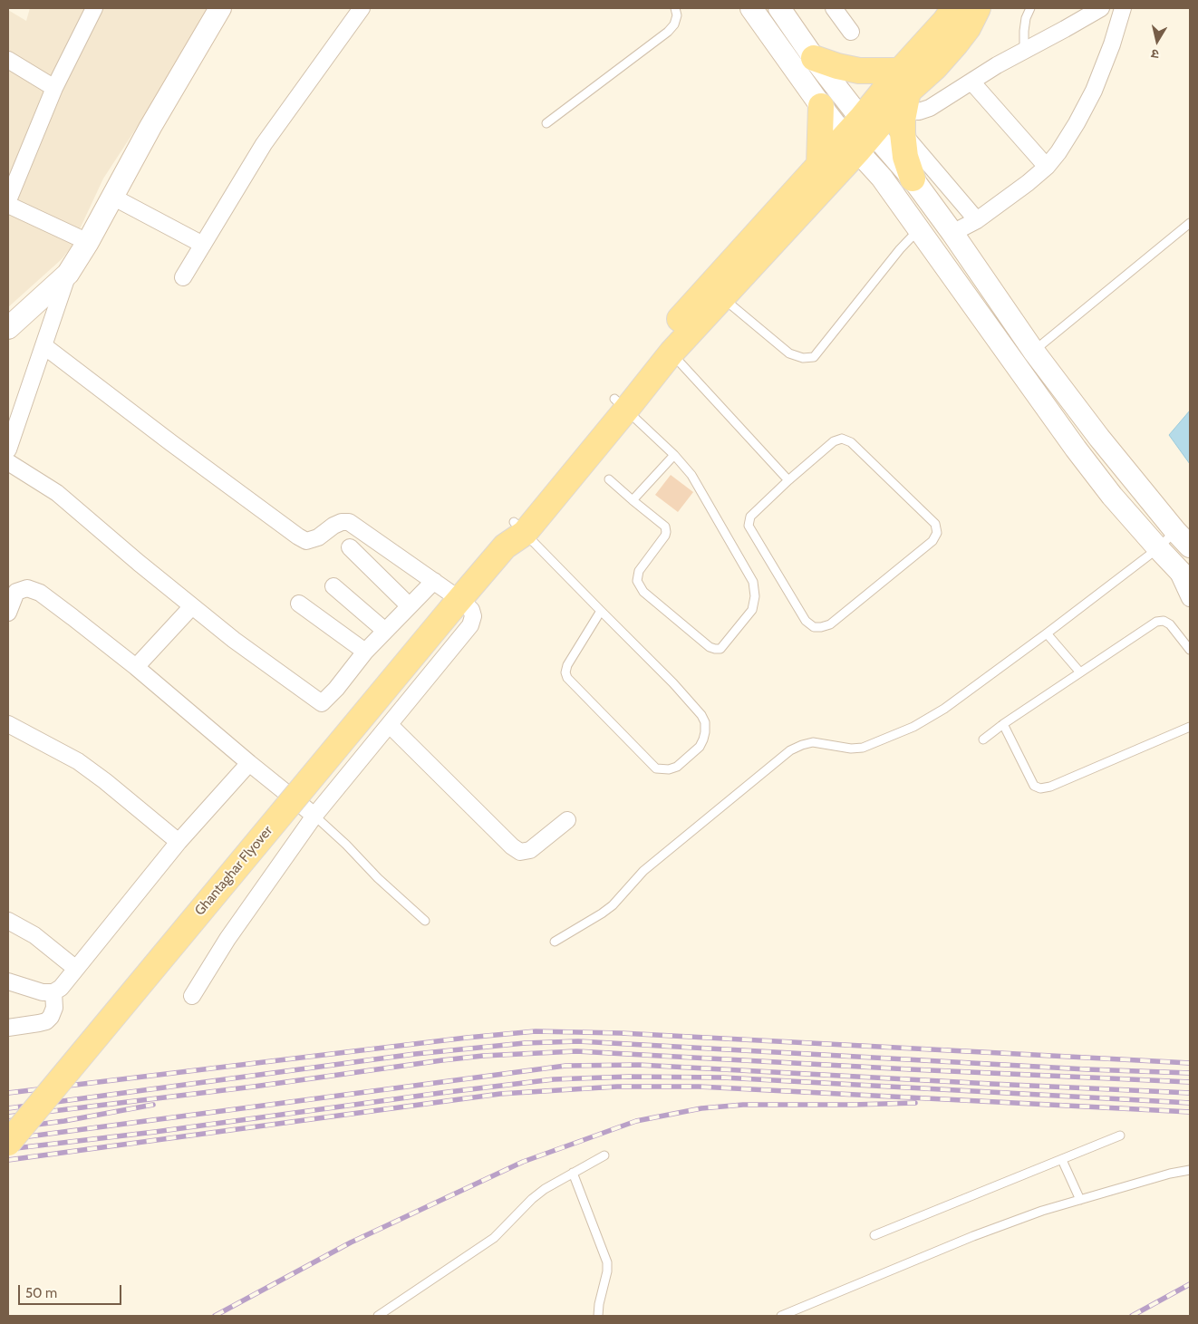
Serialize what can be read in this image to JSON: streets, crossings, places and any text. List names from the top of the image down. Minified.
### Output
{"streets":{"main road":["Ghantaghar Flyover"]},"scale_bar":"50 m","north":"bottom"}
